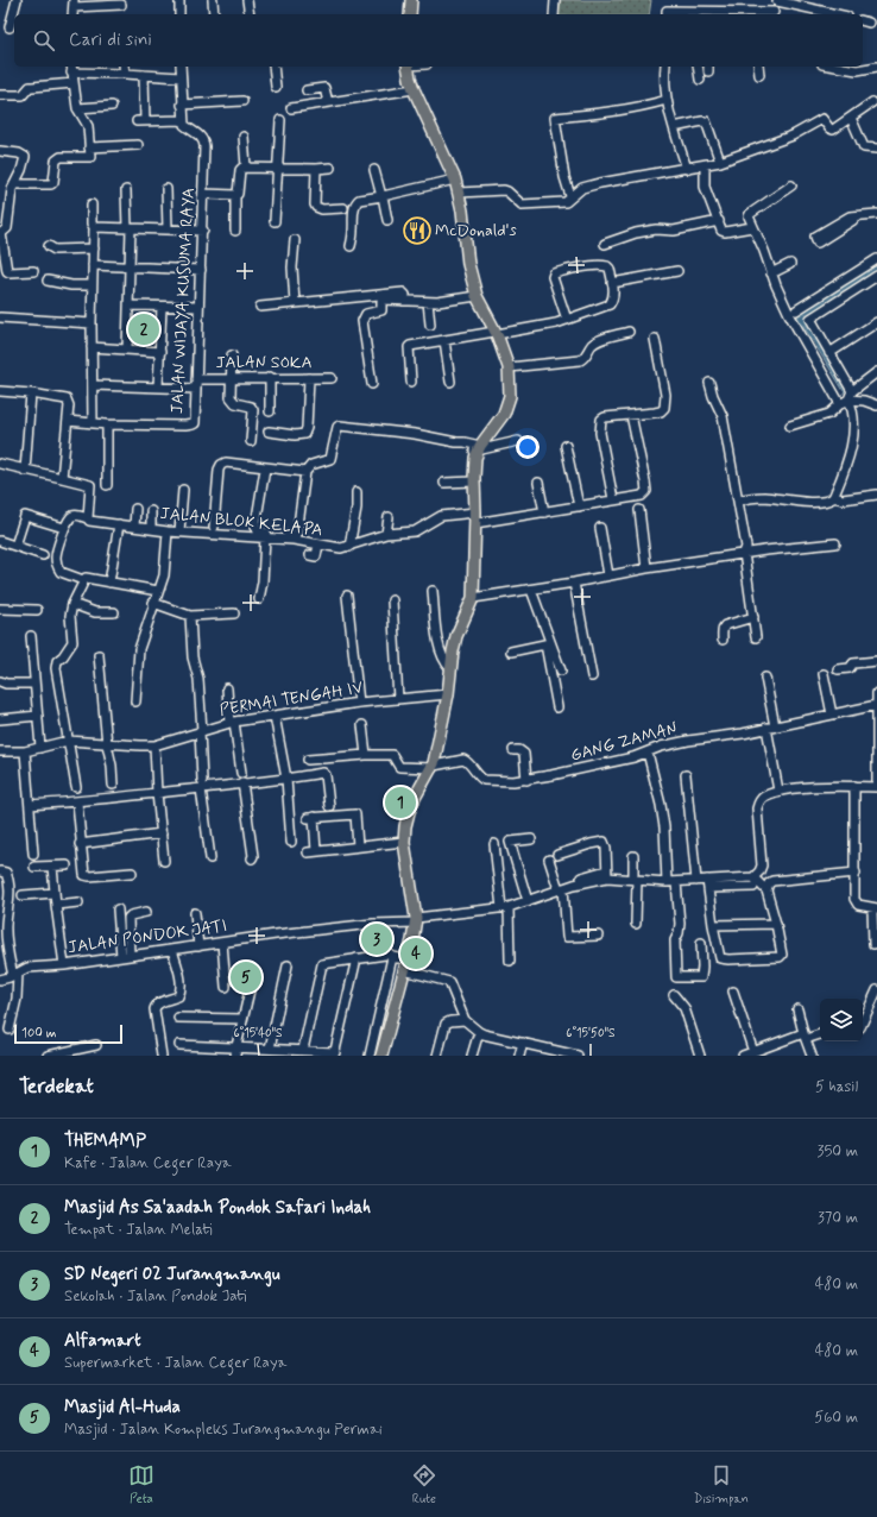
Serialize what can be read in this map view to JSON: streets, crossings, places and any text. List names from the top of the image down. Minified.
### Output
{"streets":{"street":["JALAN WIJAYA KUSUMA RAYA","JALAN SOKA","JALAN BLOK KELAPA","PERMAI TENGAH IV","GANG ZAMAN","JALAN PONDOK JATI"]},"crossings":[["JALAN WIJAYA KUSUMA RAYA","JALAN SOKA"]],"places":{"restaurant":["McDonald's"]},"scale_bar":"100 m","page":{"search":"Cari di sini","pins":["2","1","3","4","5"],"scale":"100 m","heading":["Terdekat","5 hasil"],"list":[{"mark":"1","name":"THEMAMP","note":"Kafe · Jalan Ceger Raya","value":"350 m"},{"mark":"2","name":"Masjid As Sa'aadah Pondok Safari Indah","note":"Tempat · Jalan Melati","value":"370 m"},{"mark":"3","name":"SD Negeri 02 Jurangmangu","note":"Sekolah · Jalan Pondok Jati","value":"480 m"},{"mark":"4","name":"Alfamart","note":"Supermarket · Jalan Ceger Raya","value":"480 m"},{"mark":"5","name":"Masjid Al-Huda","note":"Masjid · Jalan Kompleks Jurangmangu Permai","value":"560 m"}],"nav":["Peta","Rute","Disimpan"]},"coordinates":["6°15'40\"S","6°15'50\"S"]}
